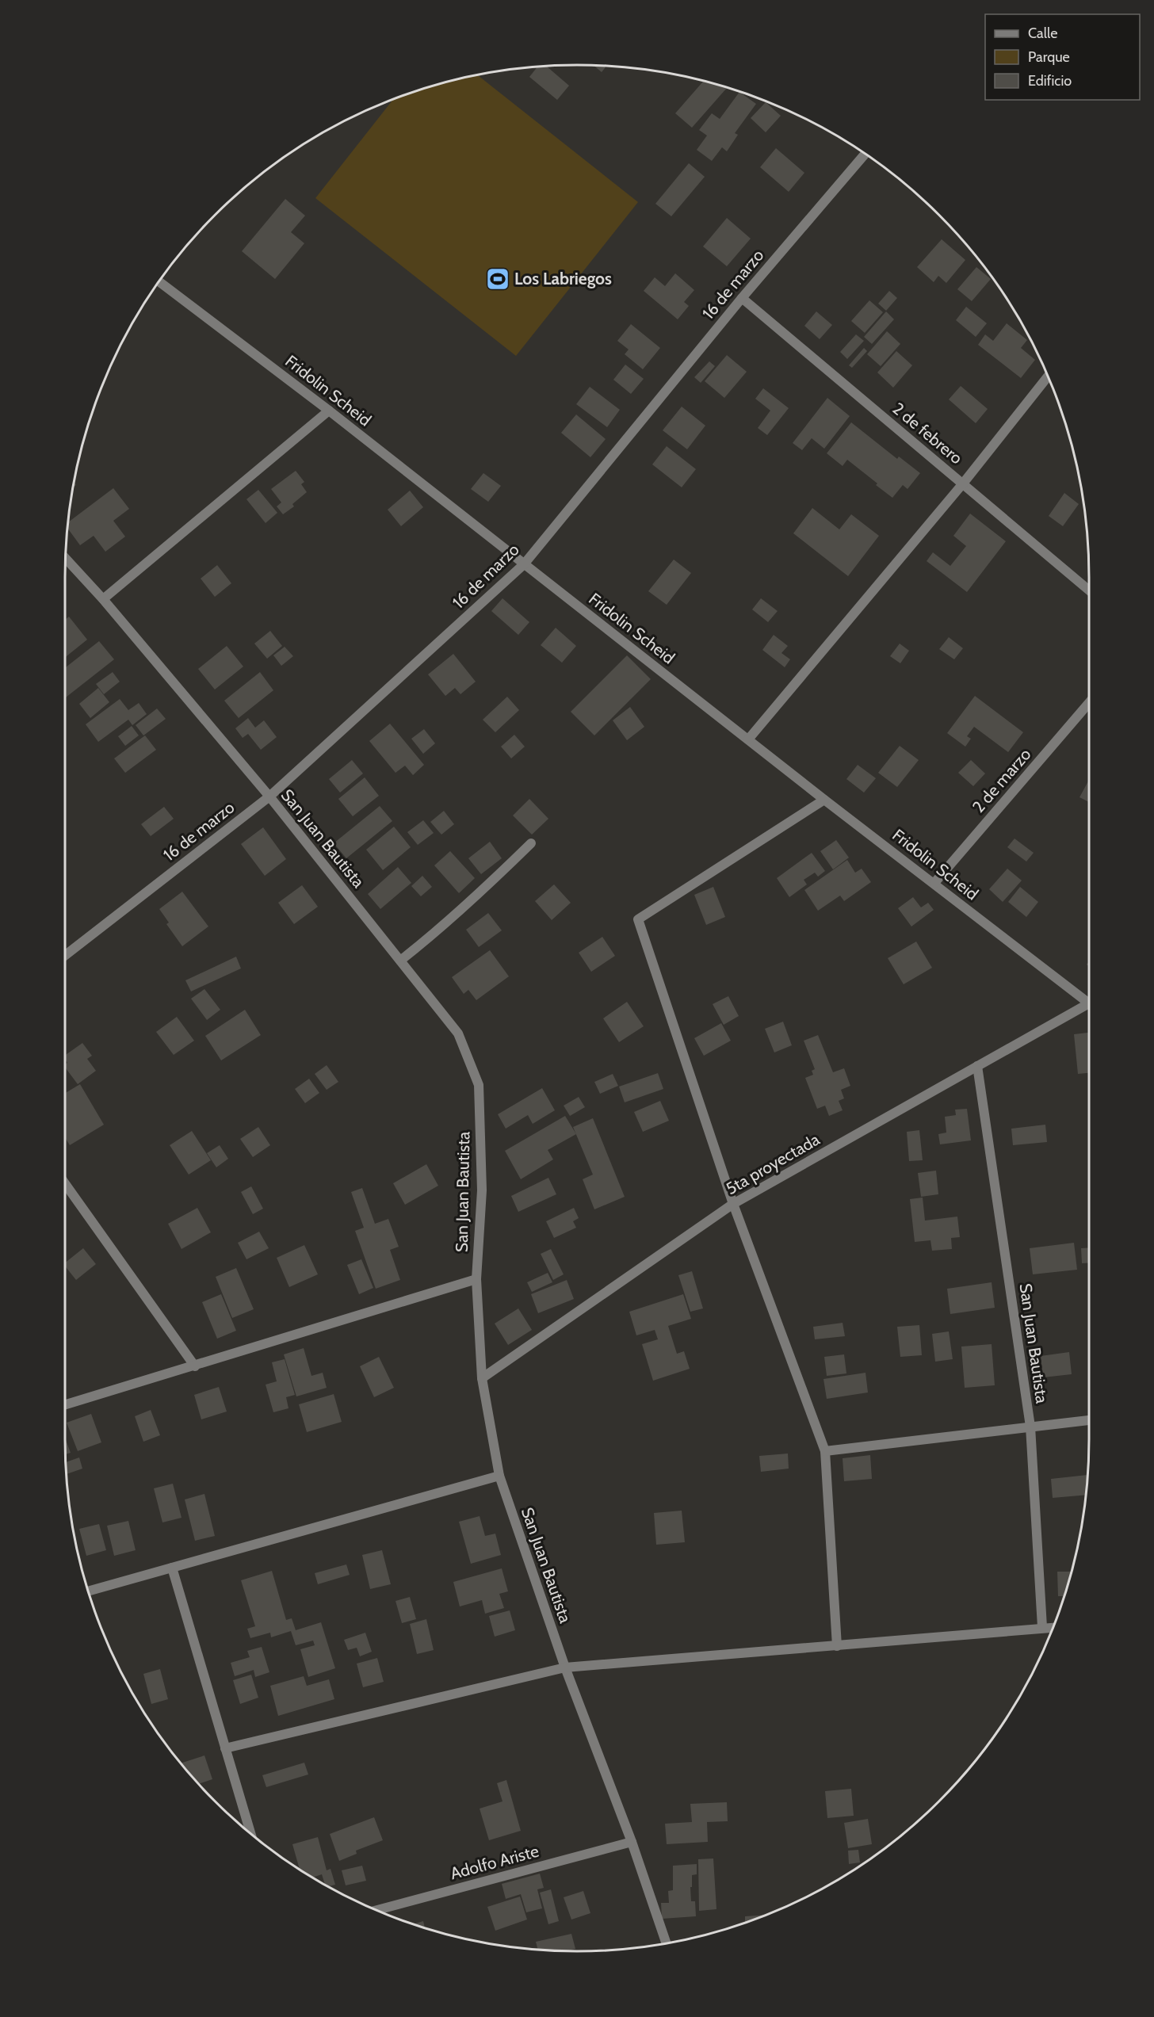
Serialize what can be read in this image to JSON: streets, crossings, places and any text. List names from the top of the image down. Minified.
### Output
{"streets":{"street":["16 de marzo","Fridolin Scheid","2 de febrero","2 de marzo","San Juan Bautista","5ta proyectada","Adolfo Ariste"]},"crossings":[["16 de marzo","Fridolin Scheid"],["16 de marzo","2 de febrero"],["16 de marzo","San Juan Bautista"],["Fridolin Scheid","2 de marzo"],["San Juan Bautista","5ta proyectada"],["San Juan Bautista","Adolfo Ariste"]],"places":{"sports":["Los Labriegos"]},"legend":["Calle","Parque","Edificio"]}
